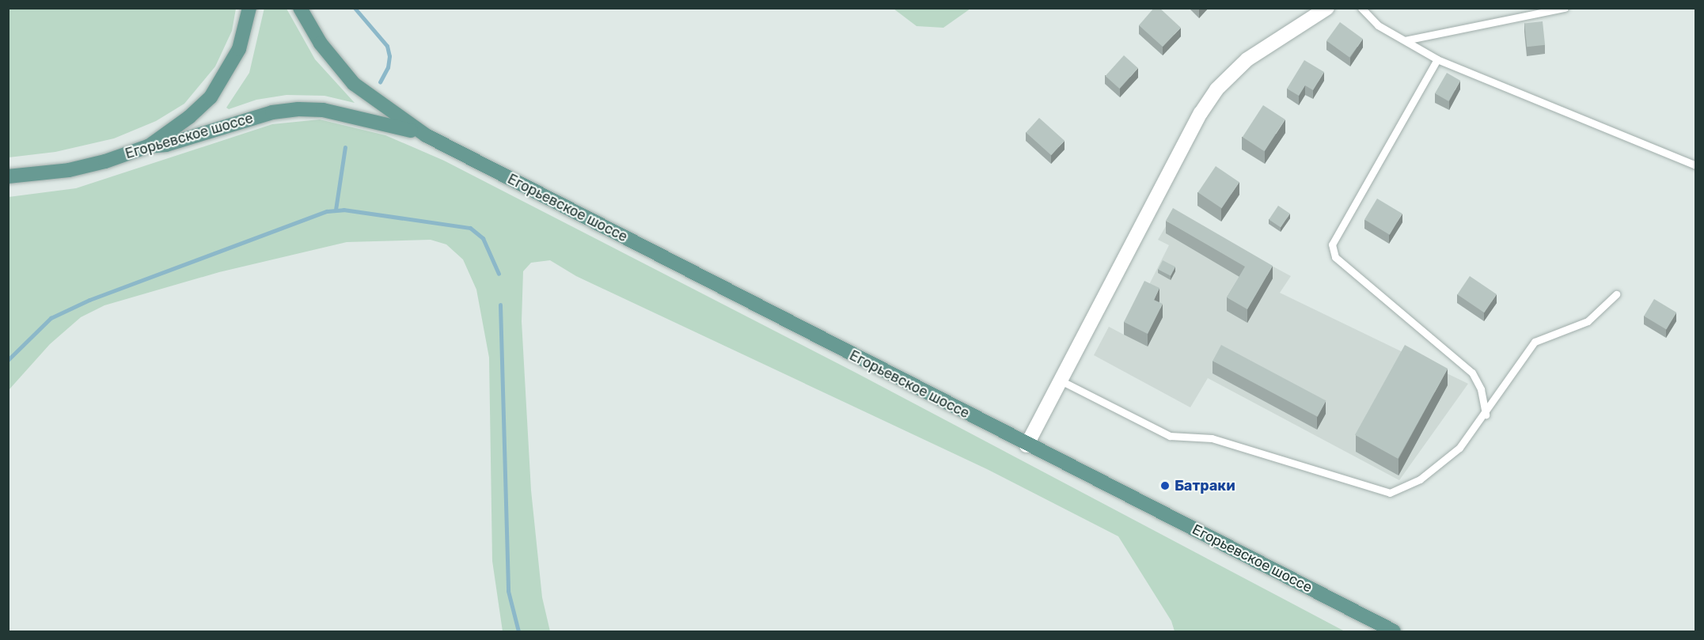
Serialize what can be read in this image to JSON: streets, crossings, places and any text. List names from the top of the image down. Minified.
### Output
{"streets":{"main road":["Егорьевское шоссе"]},"places":["Батраки"]}
